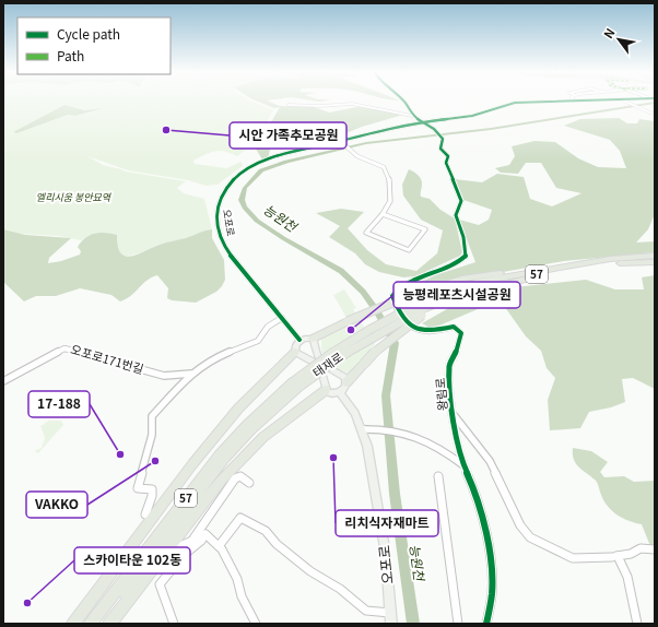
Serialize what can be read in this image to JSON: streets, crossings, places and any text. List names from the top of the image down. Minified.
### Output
{"streets":{"highway":["57","태재로"],"main road":["오포로"],"street":["오포로171번길","왕림로"]},"crossings":[["오포로","오포로171번길"],["오포로","왕림로"]],"water":["능원천"],"parks":["엘리시움 봉안묘역"],"places":["시안 가족추모공원","능평레포츠시설공원","17-188","리치식자재마트","VAKKO","스카이타운 102동"],"legend":["Cycle path","Path"],"north":"top left"}
